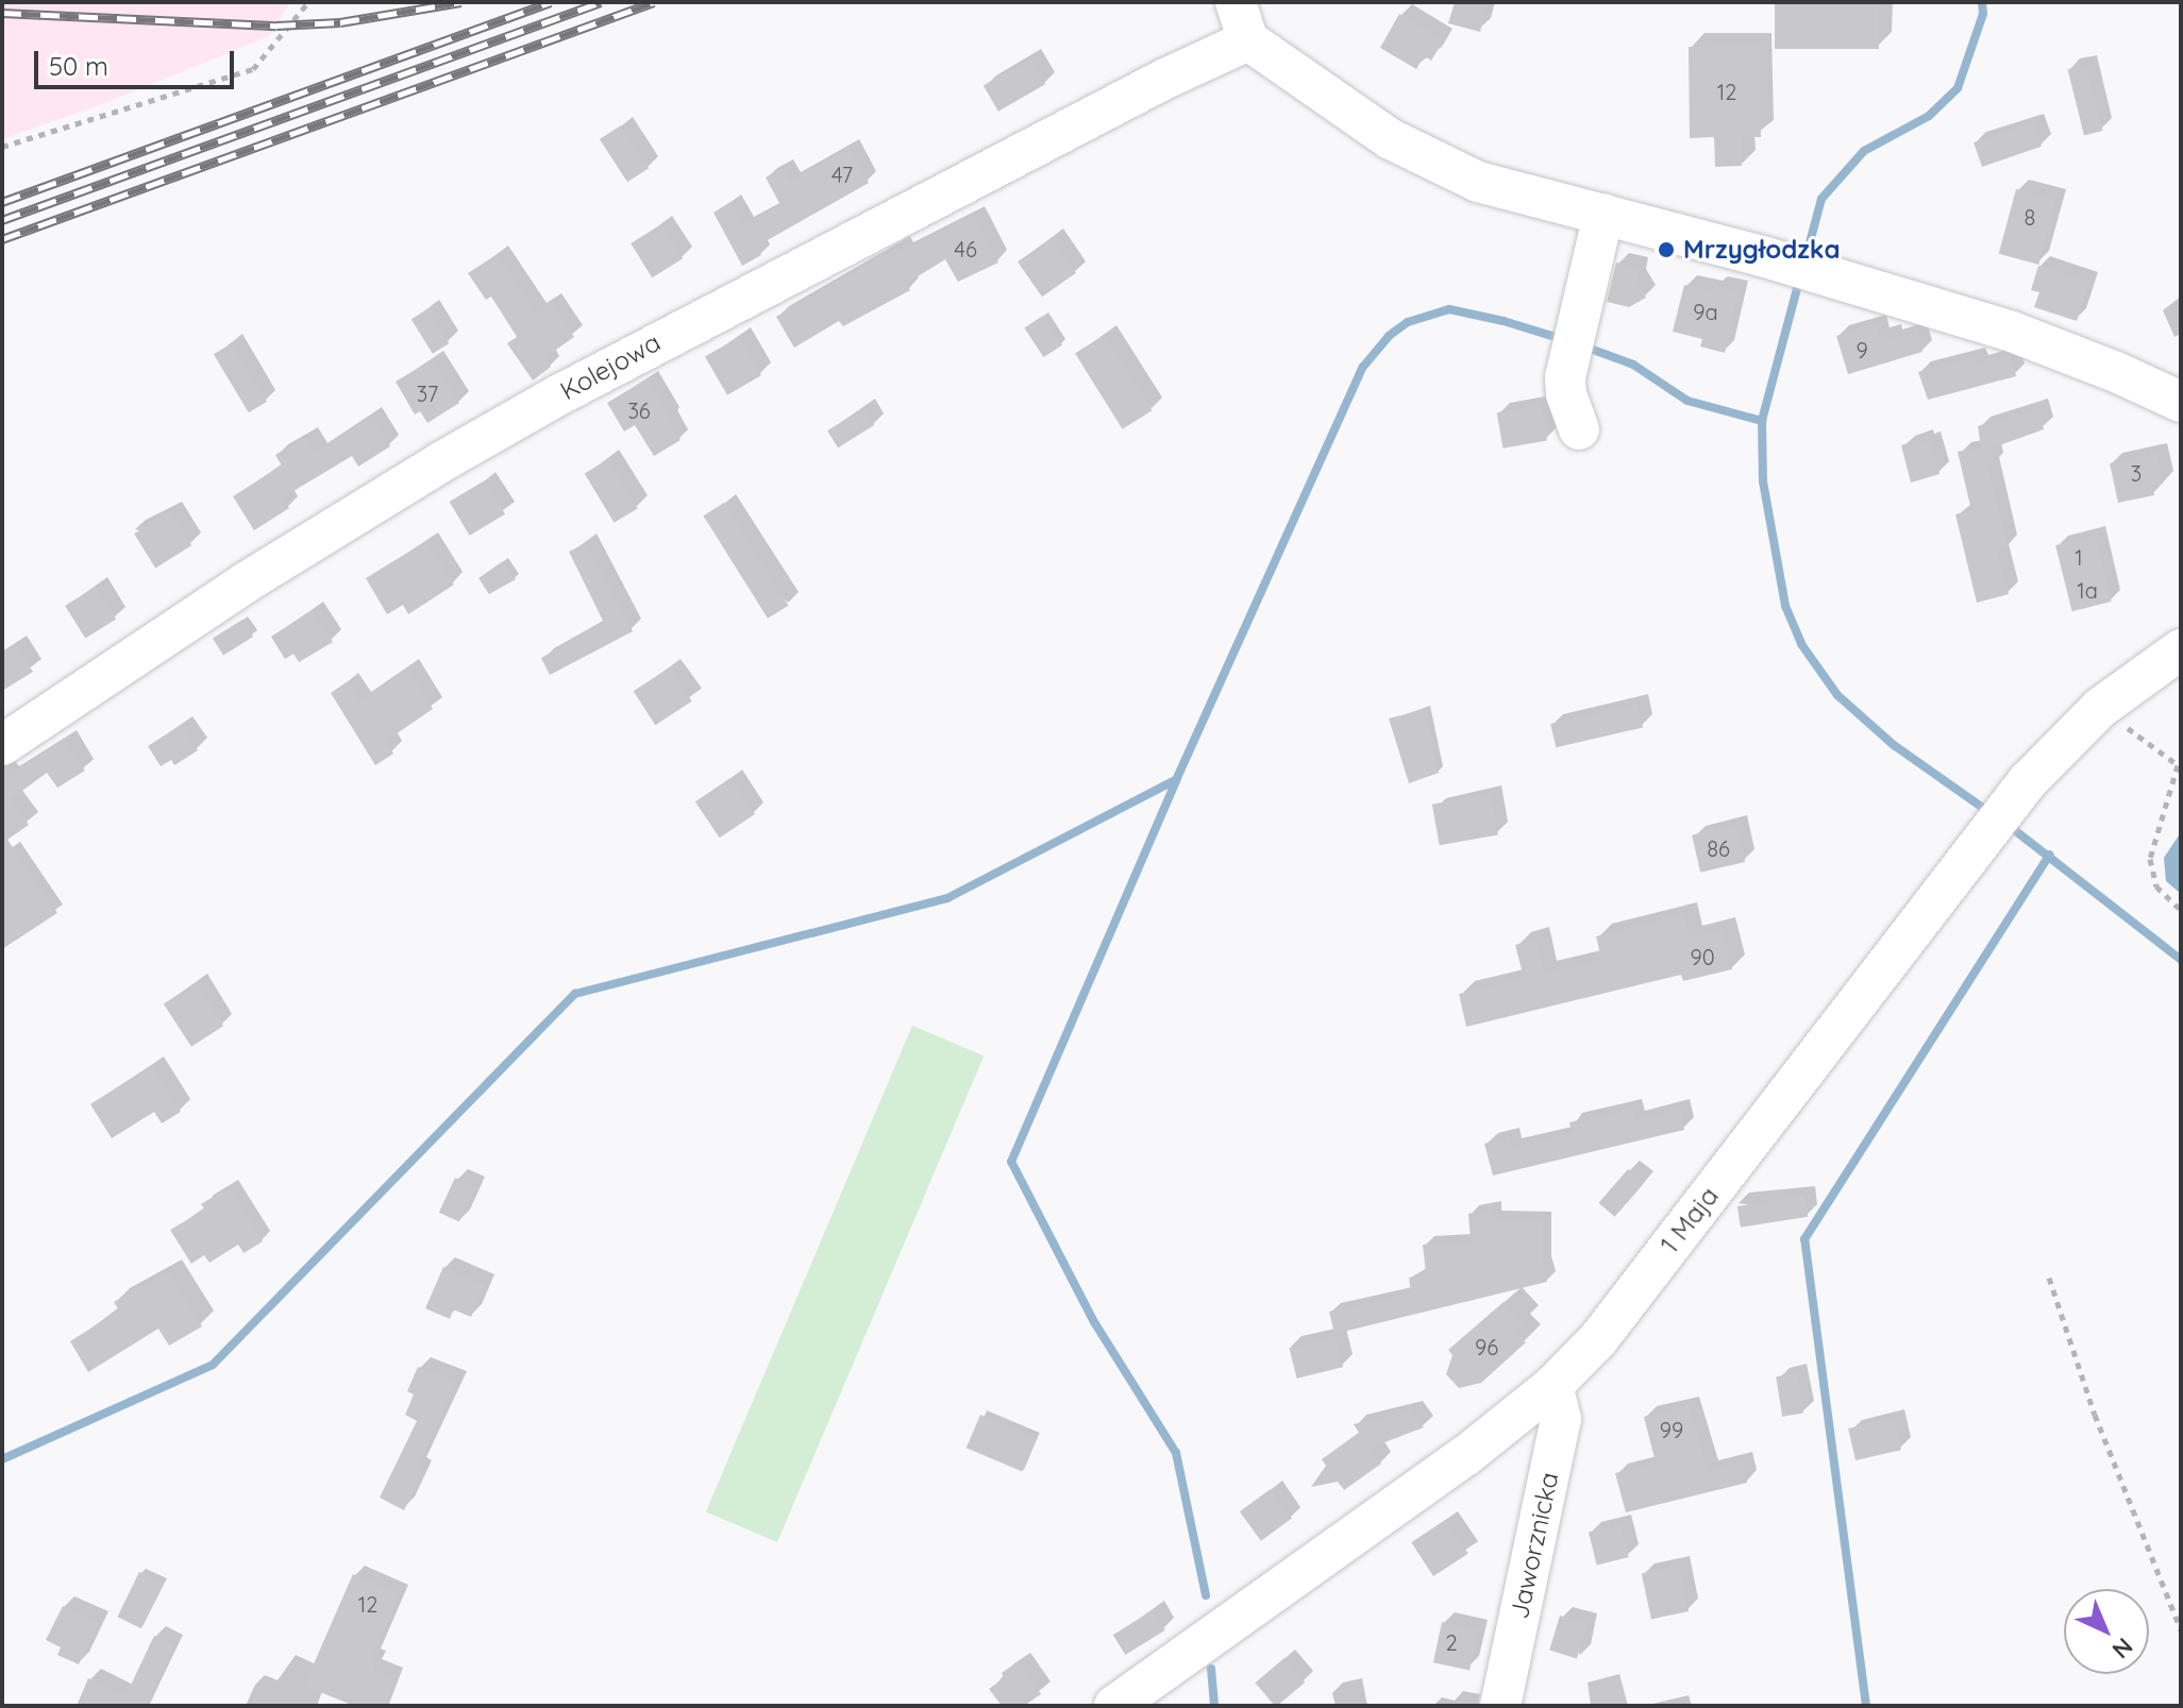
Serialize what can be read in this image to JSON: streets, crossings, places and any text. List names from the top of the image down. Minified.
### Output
{"streets":{"street":["Kolejowa","1 Maja","Jaworznicka"]},"crossings":[["1 Maja","Jaworznicka"]],"places":["Mrzygłodzka"],"house_numbers":["12","47","8","46","9a","9","37","36","3","1","1a","86","90","96","99","12","2"],"scale_bar":"50 m","north":"bottom right"}
